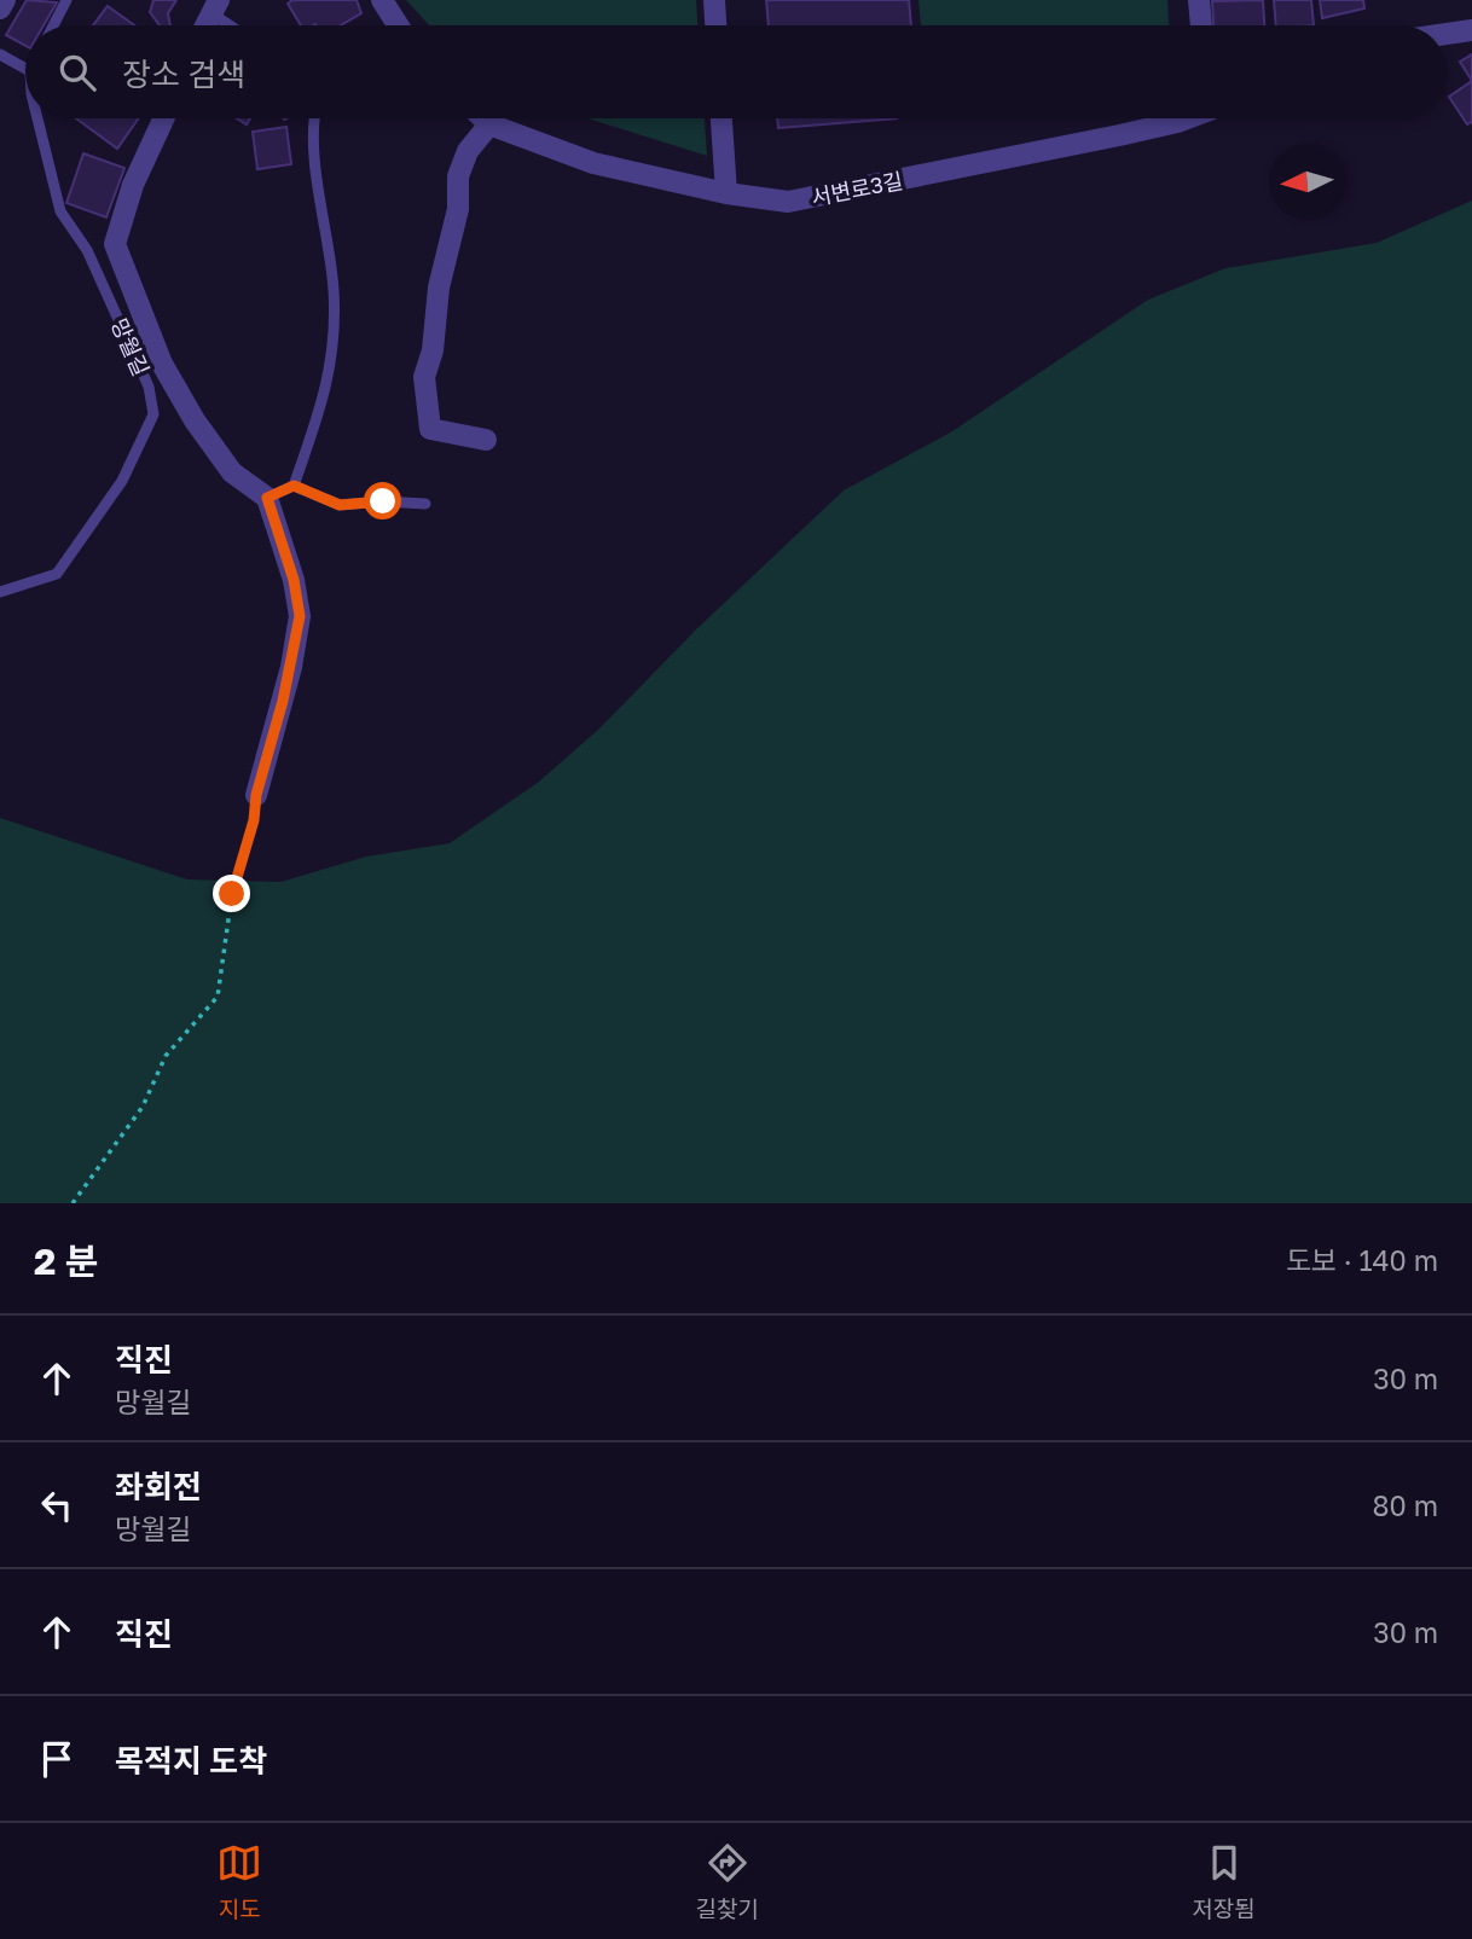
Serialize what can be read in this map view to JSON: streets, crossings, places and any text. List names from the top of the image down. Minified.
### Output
{"streets":{"street":["서변로3길","망월길"]},"north":"left","page":{"search":"장소 검색","heading":["2 분","도보 · 140 m"],"list":[["직진","망월길","30 m"],["좌회전","망월길","80 m"],["직진","30 m"],"목적지 도착"],"nav":["지도","길찾기","저장됨"]}}
